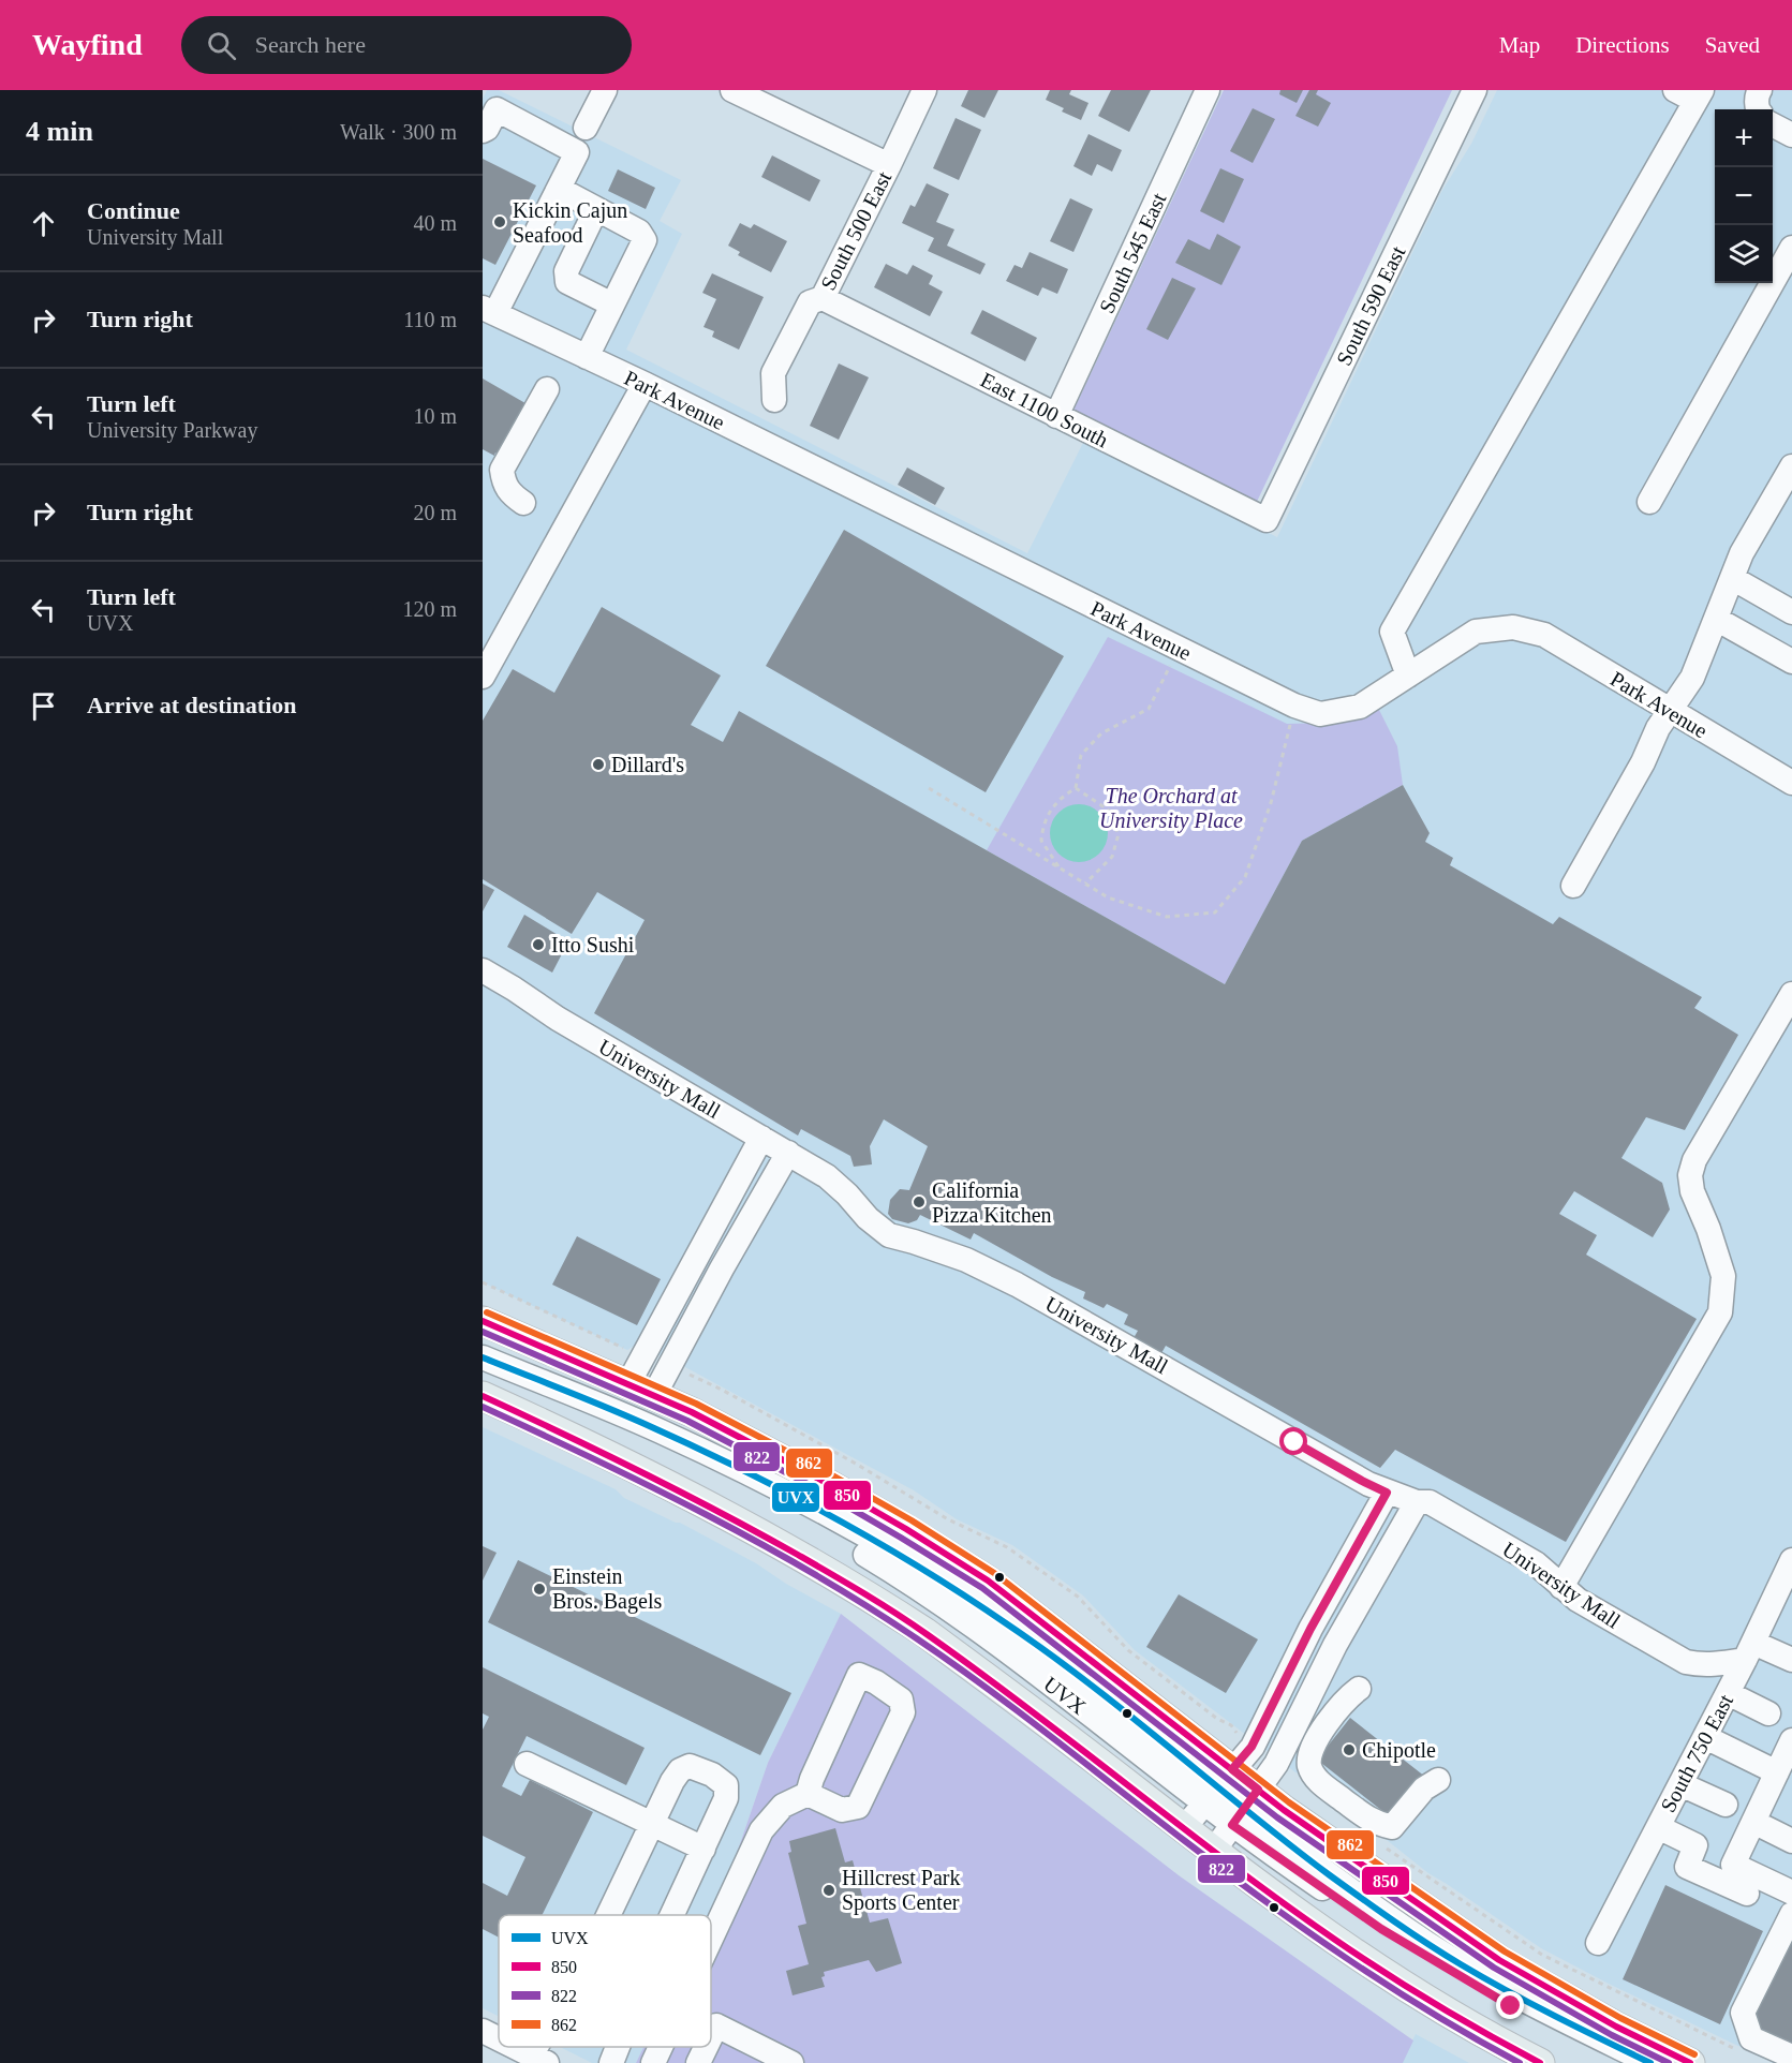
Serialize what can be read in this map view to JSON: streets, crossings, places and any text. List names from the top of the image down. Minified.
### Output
{"streets":{"street":["South 500 East","South 545 East","South 590 East","Park Avenue","East 1100 South","University Mall","UVX","South 750 East"]},"crossings":[["South 500 East","East 1100 South"],["South 545 East","East 1100 South"],["South 590 East","East 1100 South"],["University Mall","South 750 East"]],"parks":["The Orchard at University Place"],"places":["Kickin Cajun Seafood","Dillard's","Itto Sushi","California Pizza Kitchen","Einstein Bros. Bagels","Chipotle","Hillcrest Park Sports Center"],"lines":["transit line 862","transit line 850","transit line 822","transit line UVX"],"legend":["UVX","850","822","862"],"page":{"header":"Wayfind","search":"Search here","nav":["Map","Directions","Saved"],"heading":["4 min","Walk · 300 m"],"map_buttons":["+","−"],"list":[["Continue","University Mall","40 m"],["Turn right","110 m"],["Turn left","University Parkway","10 m"],["Turn right","20 m"],["Turn left","UVX","120 m"],"Arrive at destination"]}}
